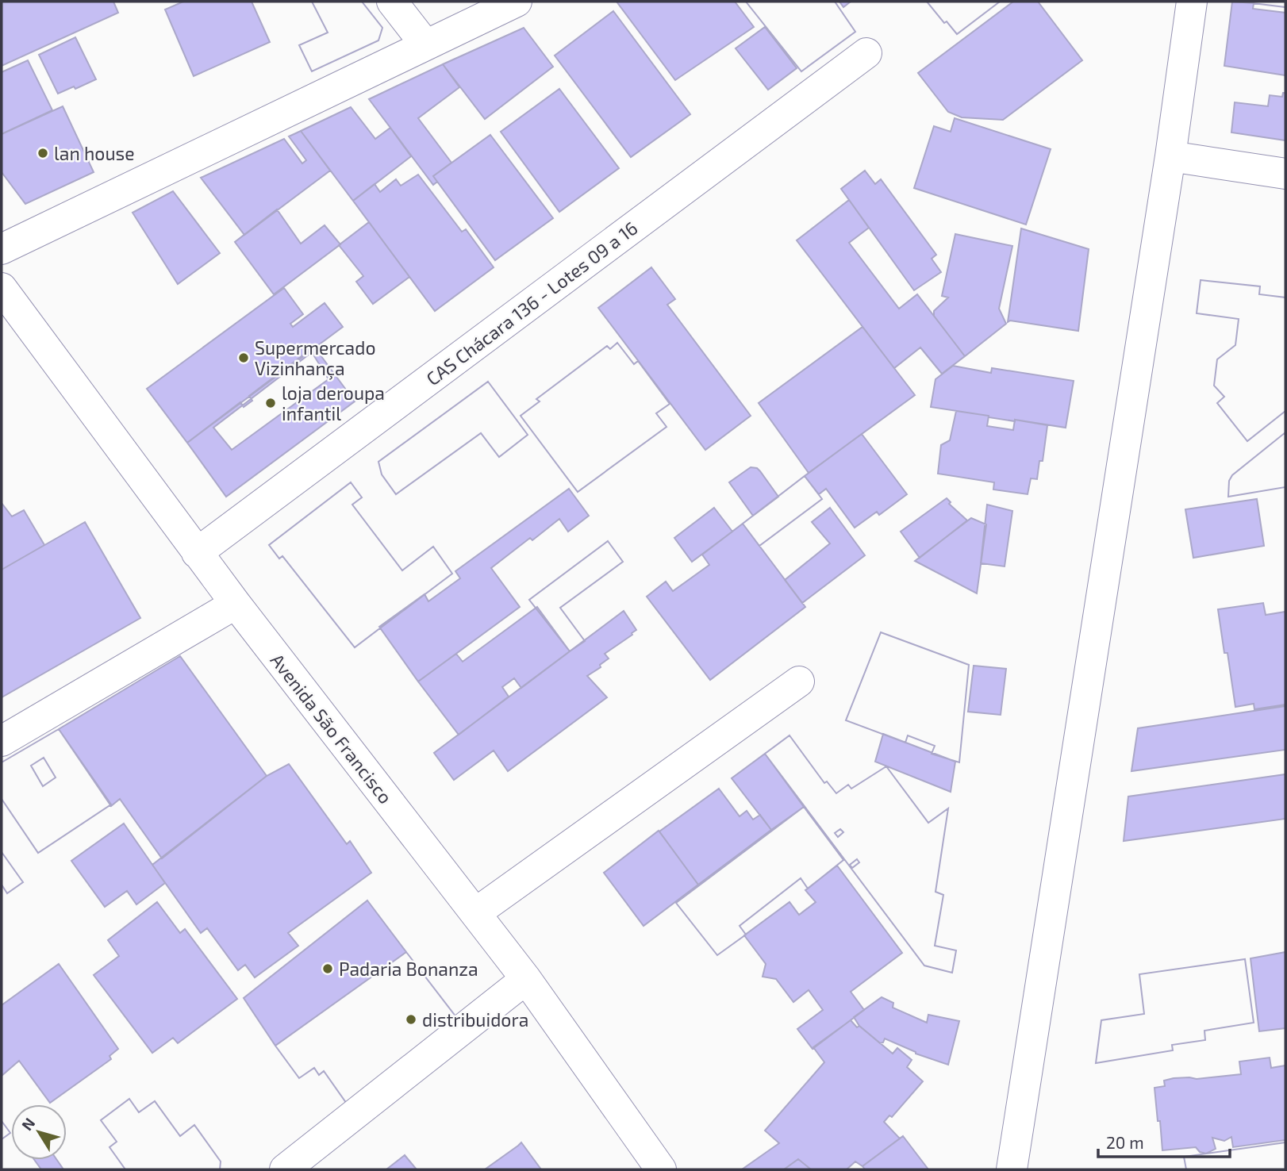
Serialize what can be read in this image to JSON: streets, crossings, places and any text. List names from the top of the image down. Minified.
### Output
{"streets":{"street":["CAS Chácara 136 - Lotes 09 a 16","Avenida São Francisco"]},"crossings":[["CAS Chácara 136 - Lotes 09 a 16","Avenida São Francisco"]],"places":["lan house","Supermercado Vizinhança","loja deroupa infantil","Padaria Bonanza","distribuidora"],"scale_bar":"20 m","north":"top left"}
